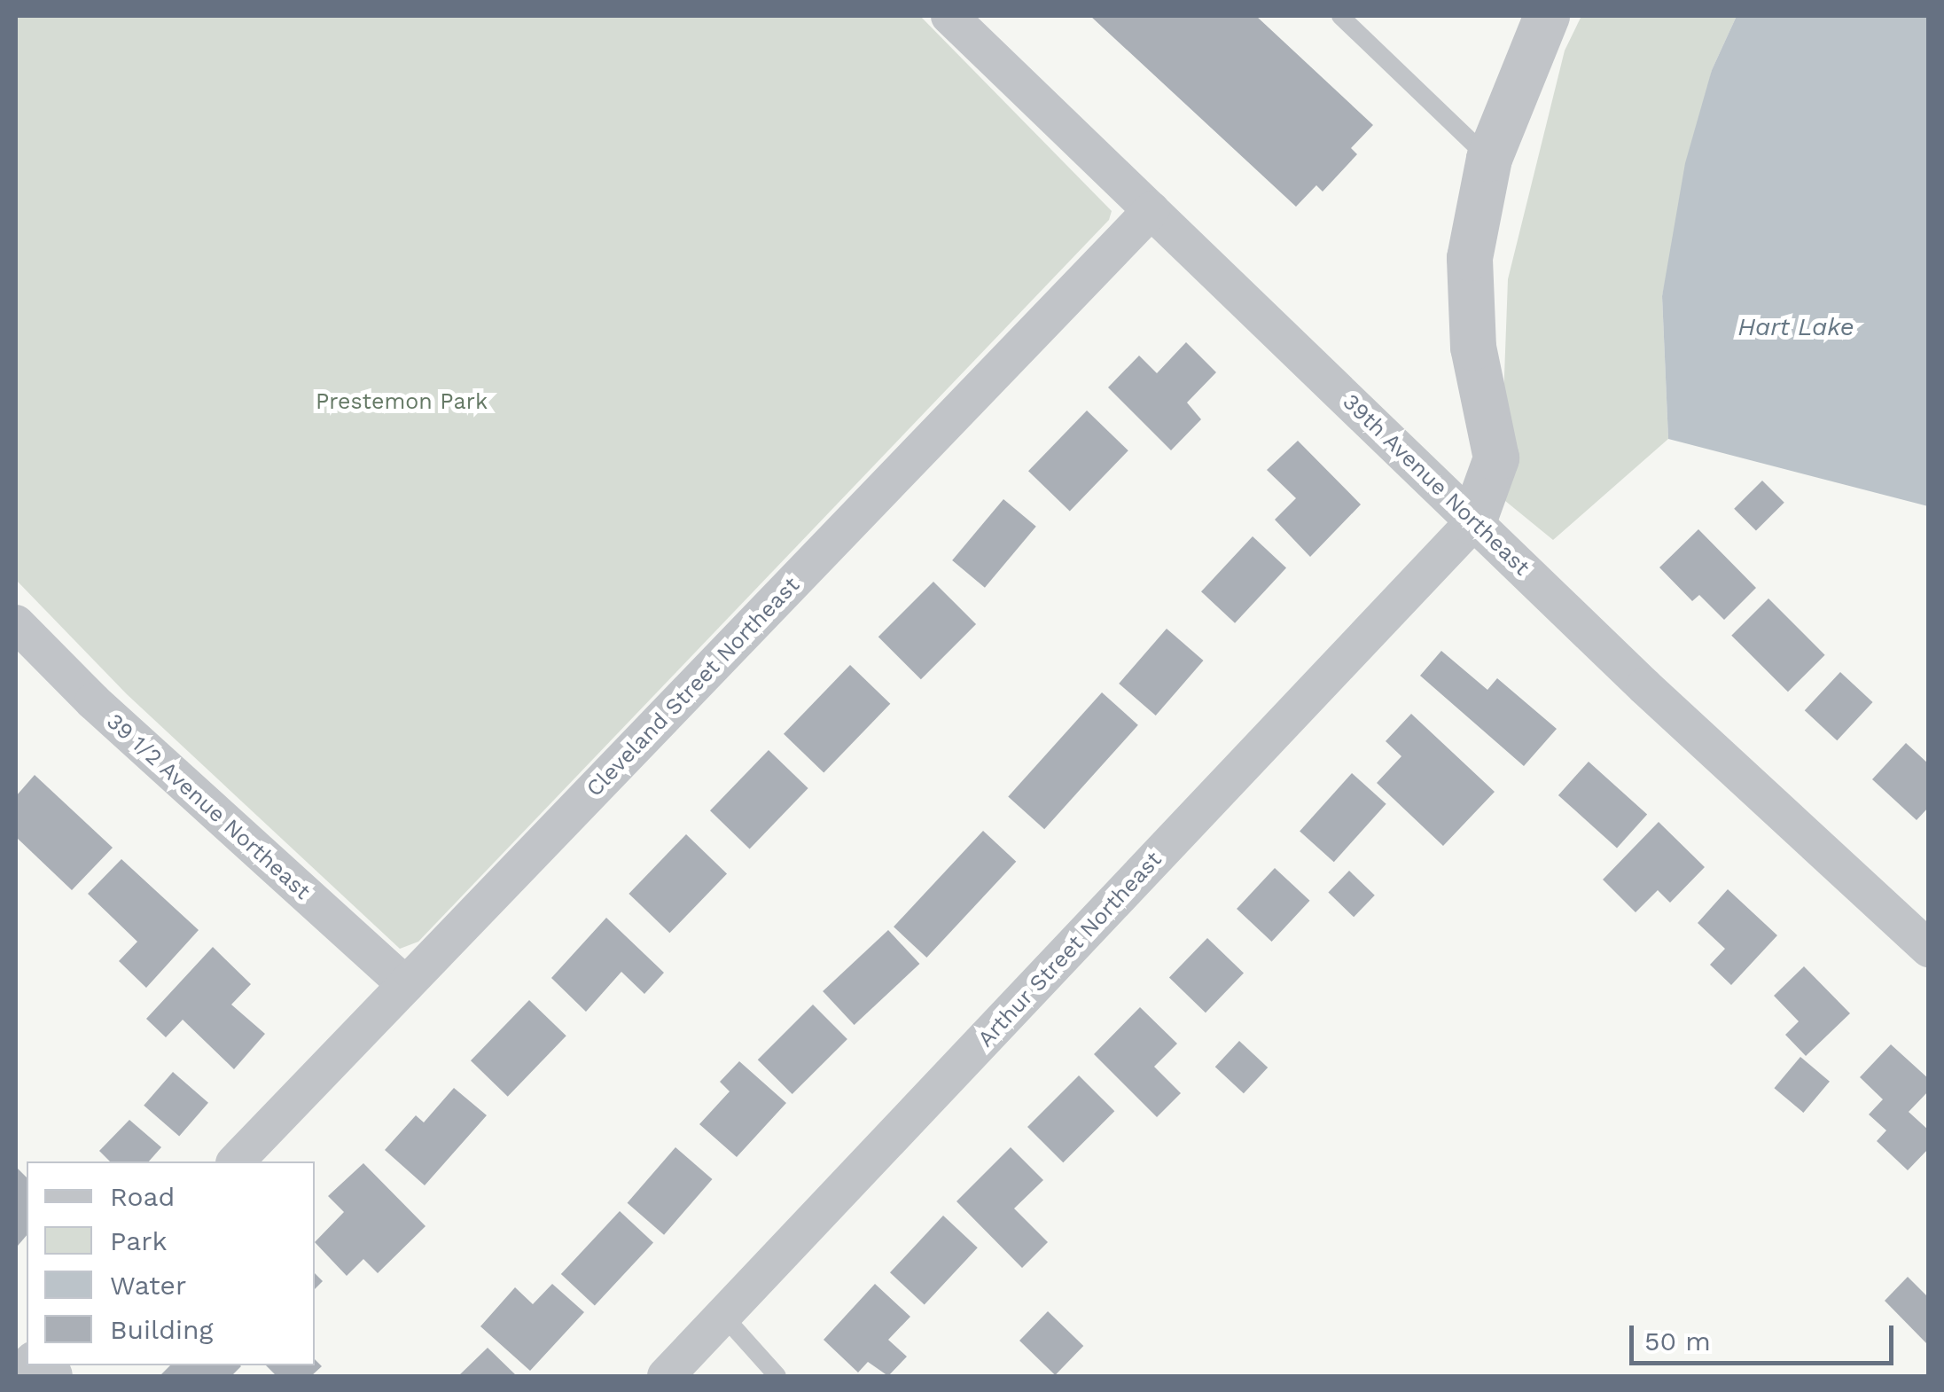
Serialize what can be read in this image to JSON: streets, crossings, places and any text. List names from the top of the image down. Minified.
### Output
{"streets":{"street":["39th Avenue Northeast","Cleveland Street Northeast","39 1/2 Avenue Northeast","Arthur Street Northeast"]},"crossings":[["39th Avenue Northeast","Cleveland Street Northeast"],["39th Avenue Northeast","Arthur Street Northeast"],["Cleveland Street Northeast","39 1/2 Avenue Northeast"]],"water":["Hart Lake"],"parks":["Prestemon Park"],"legend":["Road","Park","Water","Building"],"scale_bar":"50 m"}
